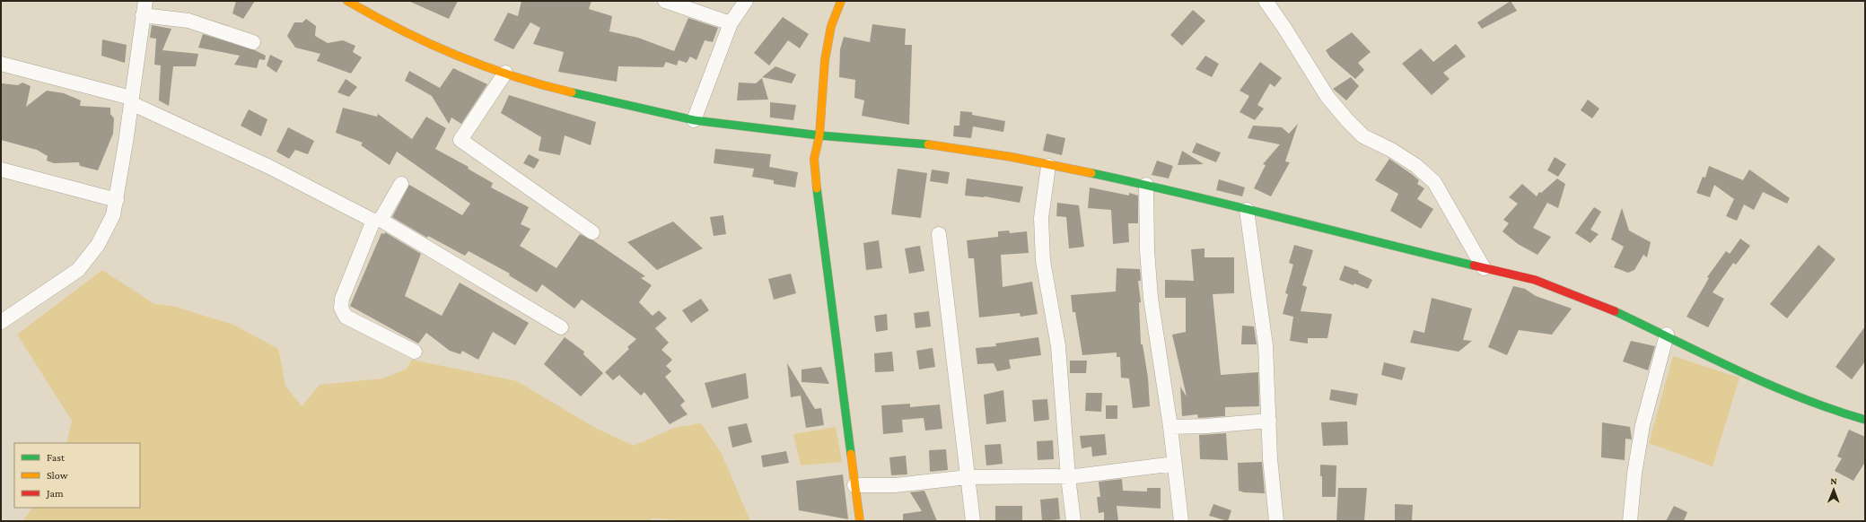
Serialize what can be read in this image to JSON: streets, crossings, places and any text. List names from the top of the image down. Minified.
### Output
{"legend":["Fast","Slow","Jam"],"north":"top"}
